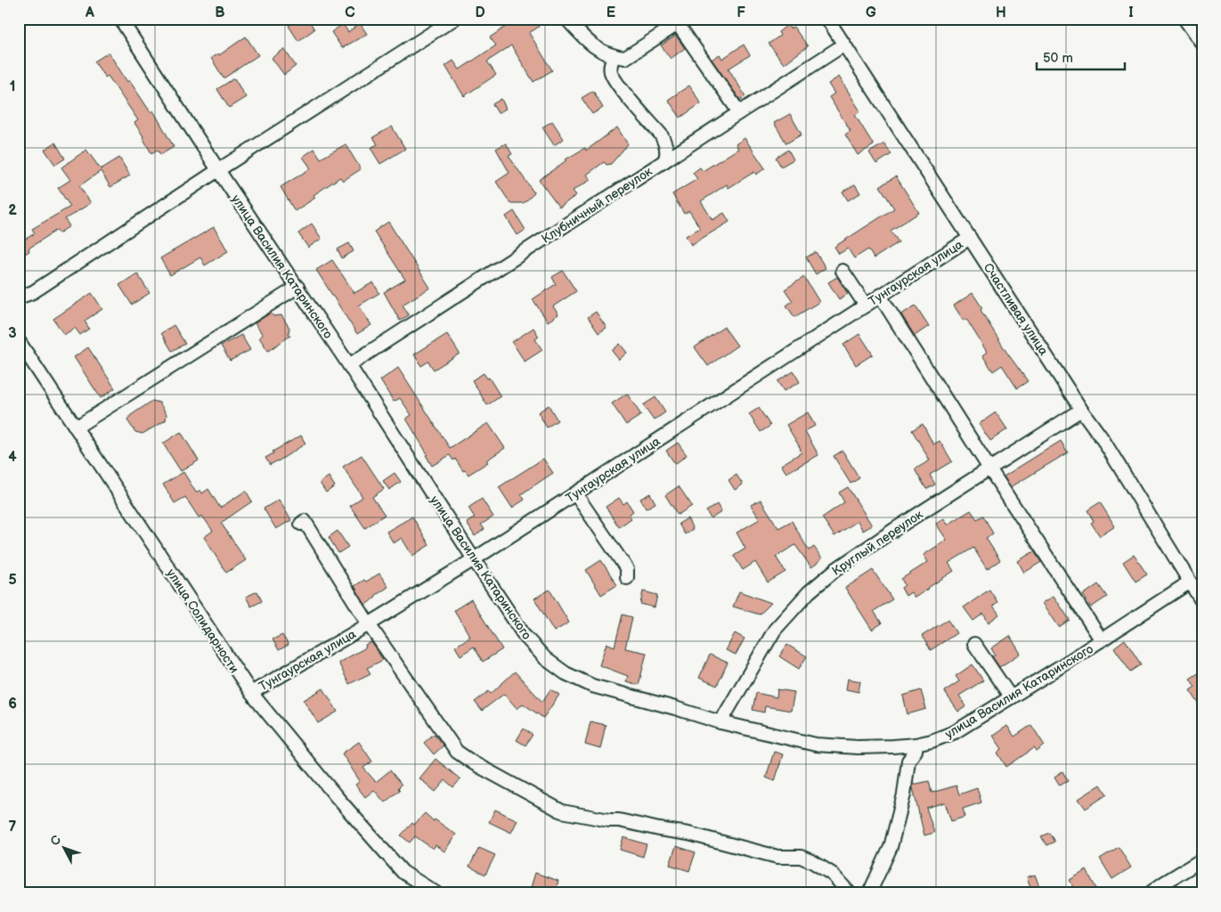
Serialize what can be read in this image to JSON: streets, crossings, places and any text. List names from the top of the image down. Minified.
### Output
{"streets":{"street":["Клубничный переулок","улица Василия Катаринского","Тунгаурская улица","Счастливая улица","Круглый переулок","улица Солидарности"]},"crossings":[["Клубничный переулок","улица Василия Катаринского"],["Клубничный переулок","Счастливая улица"],["улица Василия Катаринского","Тунгаурская улица"],["улица Василия Катаринского","Счастливая улица"],["улица Василия Катаринского","Круглый переулок"],["Тунгаурская улица","Счастливая улица"],["Тунгаурская улица","улица Солидарности"],["Счастливая улица","Круглый переулок"]],"scale_bar":"50 m","north":"top left","grid":{"columns":["A","B","C","D","E","F","G","H","I"],"rows":["1","2","3","4","5","6","7"]}}
